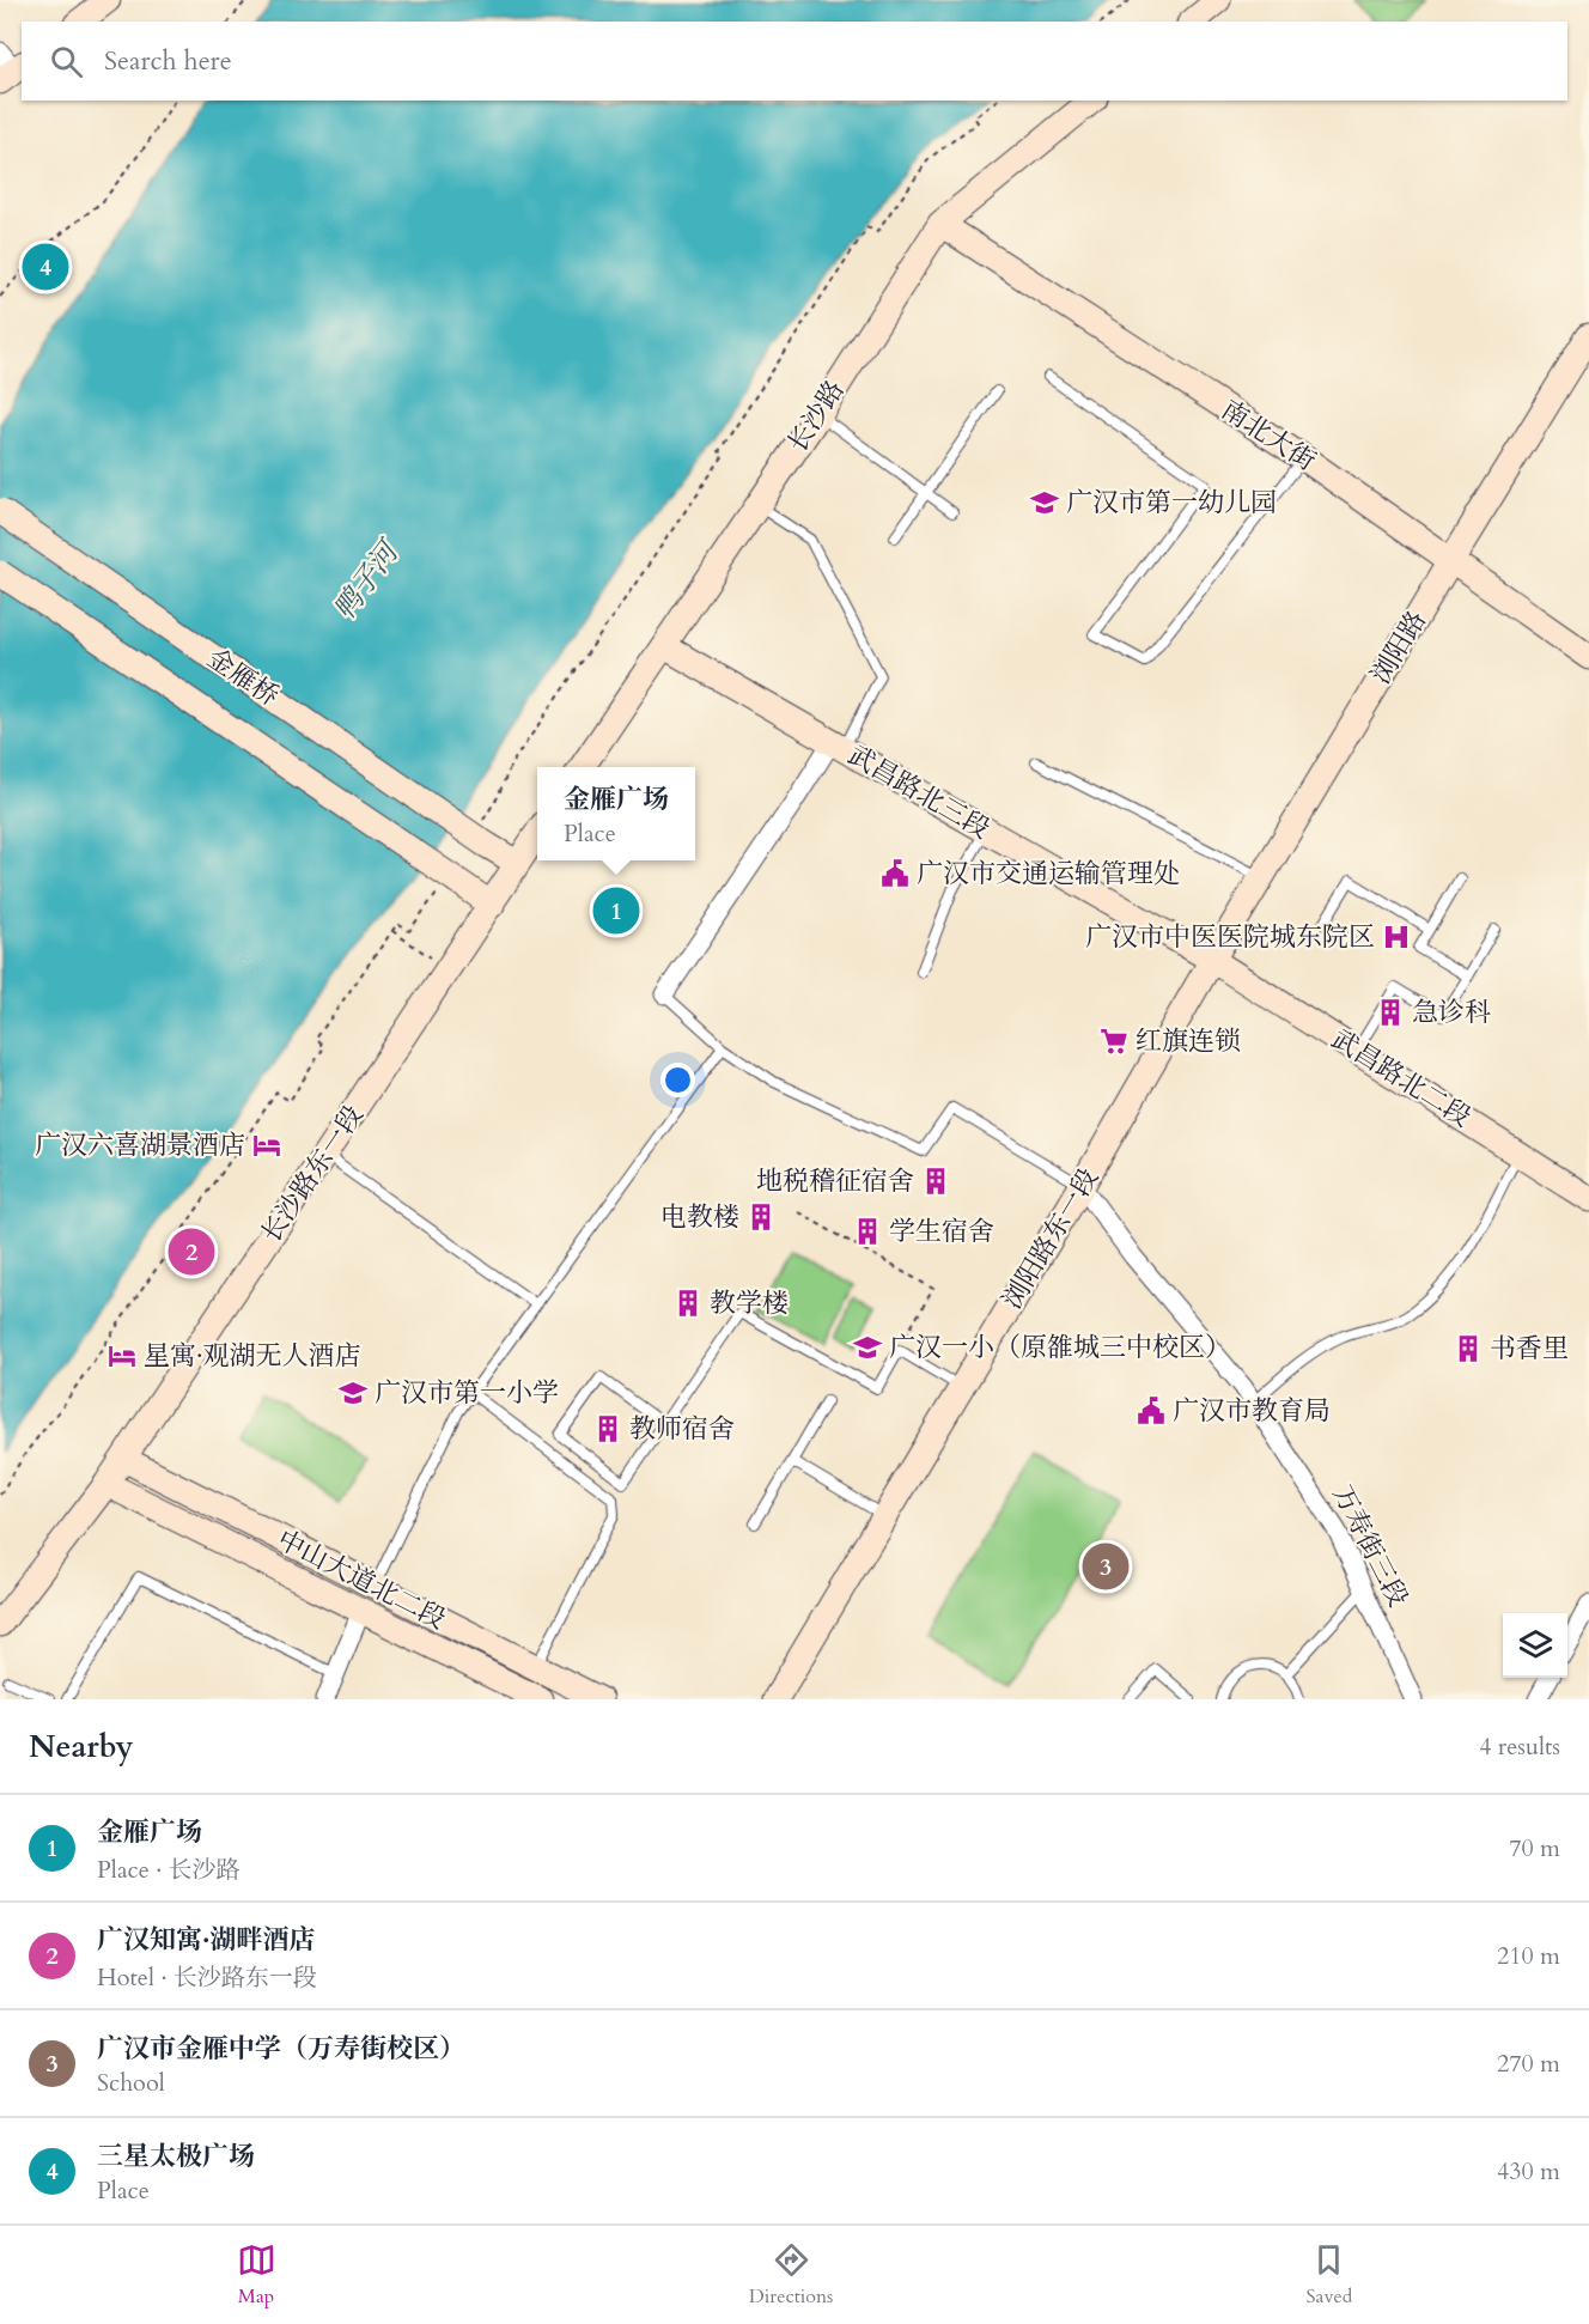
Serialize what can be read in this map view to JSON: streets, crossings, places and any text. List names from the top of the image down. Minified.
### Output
{"streets":{"main road":["长沙路","南北大街","浏阳路","金雁桥","武昌路北三段","武昌路北二段","长沙路东一段","浏阳路东一段","中山大道北二段"],"street":["万寿街三段"]},"crossings":[["长沙路","南北大街"],["长沙路","武昌路北三段"],["南北大街","浏阳路"],["浏阳路","武昌路北三段"],["浏阳路","武昌路北二段"],["浏阳路","浏阳路东一段"],["金雁桥","长沙路东一段"],["武昌路北三段","武昌路北二段"],["武昌路北三段","浏阳路东一段"],["武昌路北二段","浏阳路东一段"],["长沙路东一段","中山大道北二段"],["浏阳路东一段","万寿街三段"]],"water":["鸭子河"],"places":{"school or university":["广汉市第一幼儿园","广汉一小（原雒城三中校区）","广汉市第一小学"],"public building":["广汉市交通运输管理处","广汉市教育局"],"hospital":["广汉市中医医院城东院区"],"building":["急诊科","地税稽征宿舍","电教楼","学生宿舍","教学楼","书香里","教师宿舍"],"supermarket":["红旗连锁"],"hotel":["广汉六喜湖景酒店","星寓·观湖无人酒店"]},"page":{"search":"Search here","pins":["4","1","2","3"],"popup":["金雁广场","Place"],"heading":["Nearby","4 results"],"list":[{"mark":"1","name":"金雁广场","note":"Place · 长沙路","value":"70 m"},{"mark":"2","name":"广汉知寓·湖畔酒店","note":"Hotel · 长沙路东一段","value":"210 m"},{"mark":"3","name":"广汉市金雁中学（万寿街校区）","note":"School","value":"270 m"},{"mark":"4","name":"三星太极广场","note":"Place","value":"430 m"}],"nav":["Map","Directions","Saved"]}}
